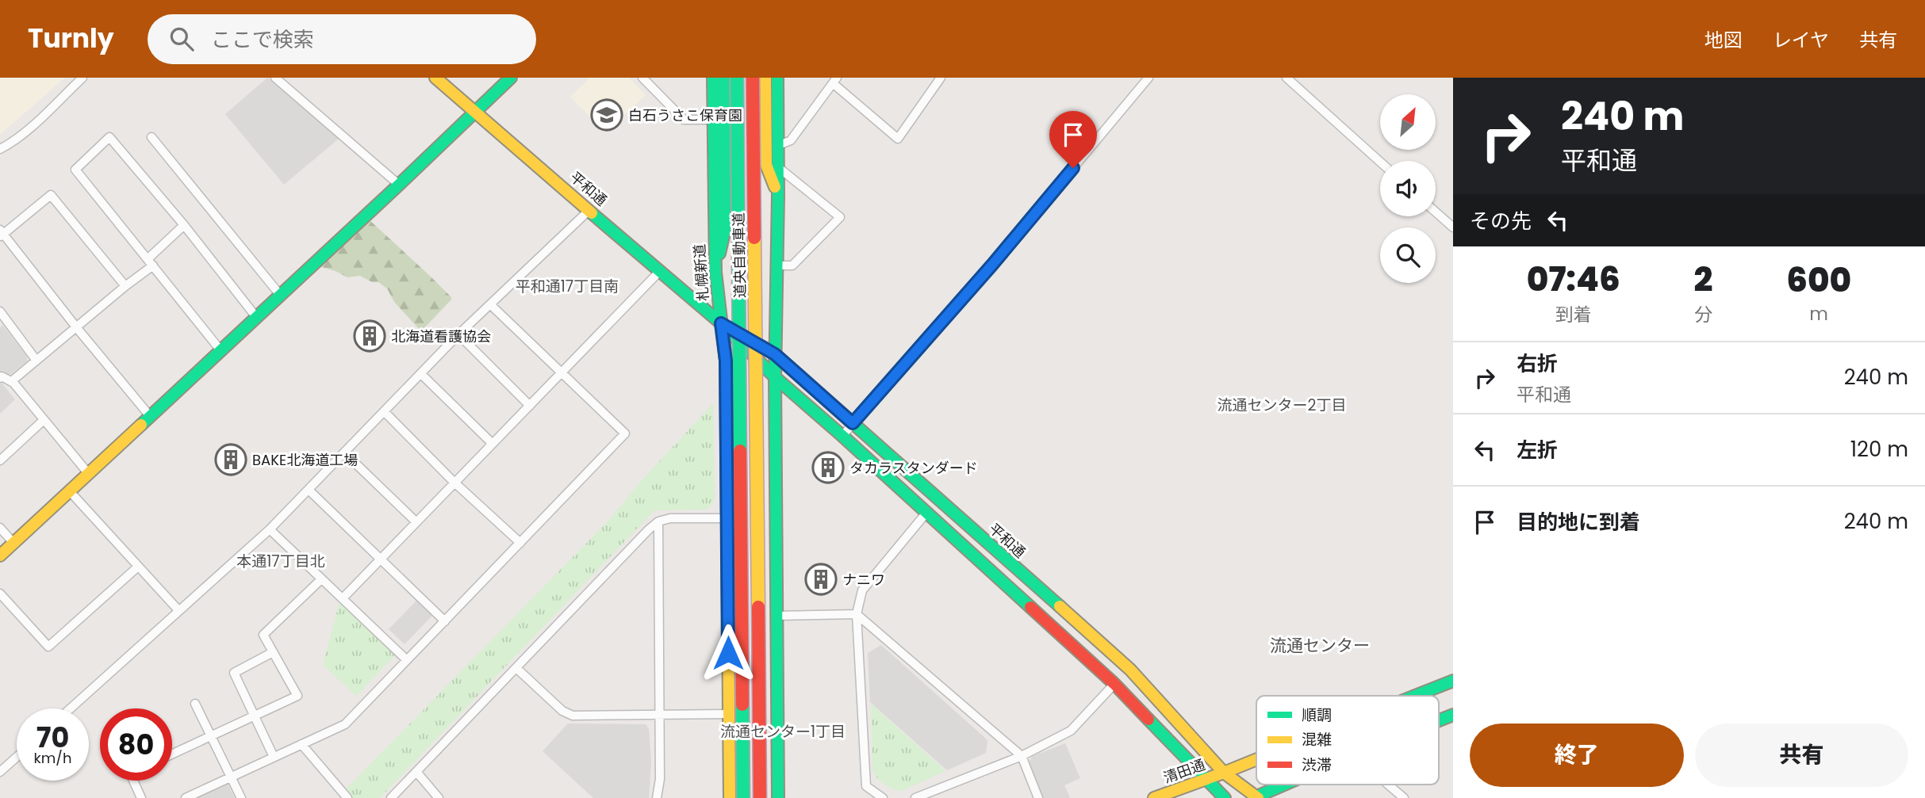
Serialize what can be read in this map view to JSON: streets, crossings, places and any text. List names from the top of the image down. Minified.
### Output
{"streets":{"main road":["平和通","道央自動車道","札幌新道","清田通"]},"crossings":[["平和通","札幌新道"],["平和通","清田通"]],"districts":["平和通17丁目南","流通センター2丁目","本通17丁目北","流通センター","流通センター1丁目"],"places":{"school or university":["白石うさこ保育園"],"building":["北海道看護協会","BAKE北海道工場","タカラスタンダード","ナニワ"]},"legend":["順調","混雑","渋滞"],"north":"top right","page":{"header":"Turnly","search":"ここで検索","nav":["地図","レイヤ","共有"],"turn":["240 m","平和通"],"then":"その先","eta":["07:46","到着","2","分","600","m"],"list":[{"name":"右折","note":"平和通","value":"240 m"},{"name":"左折","value":"120 m"},{"name":"目的地に到着","value":"240 m"}],"speed":"70 km/h","limit":"80","buttons":["終了","共有"]}}
